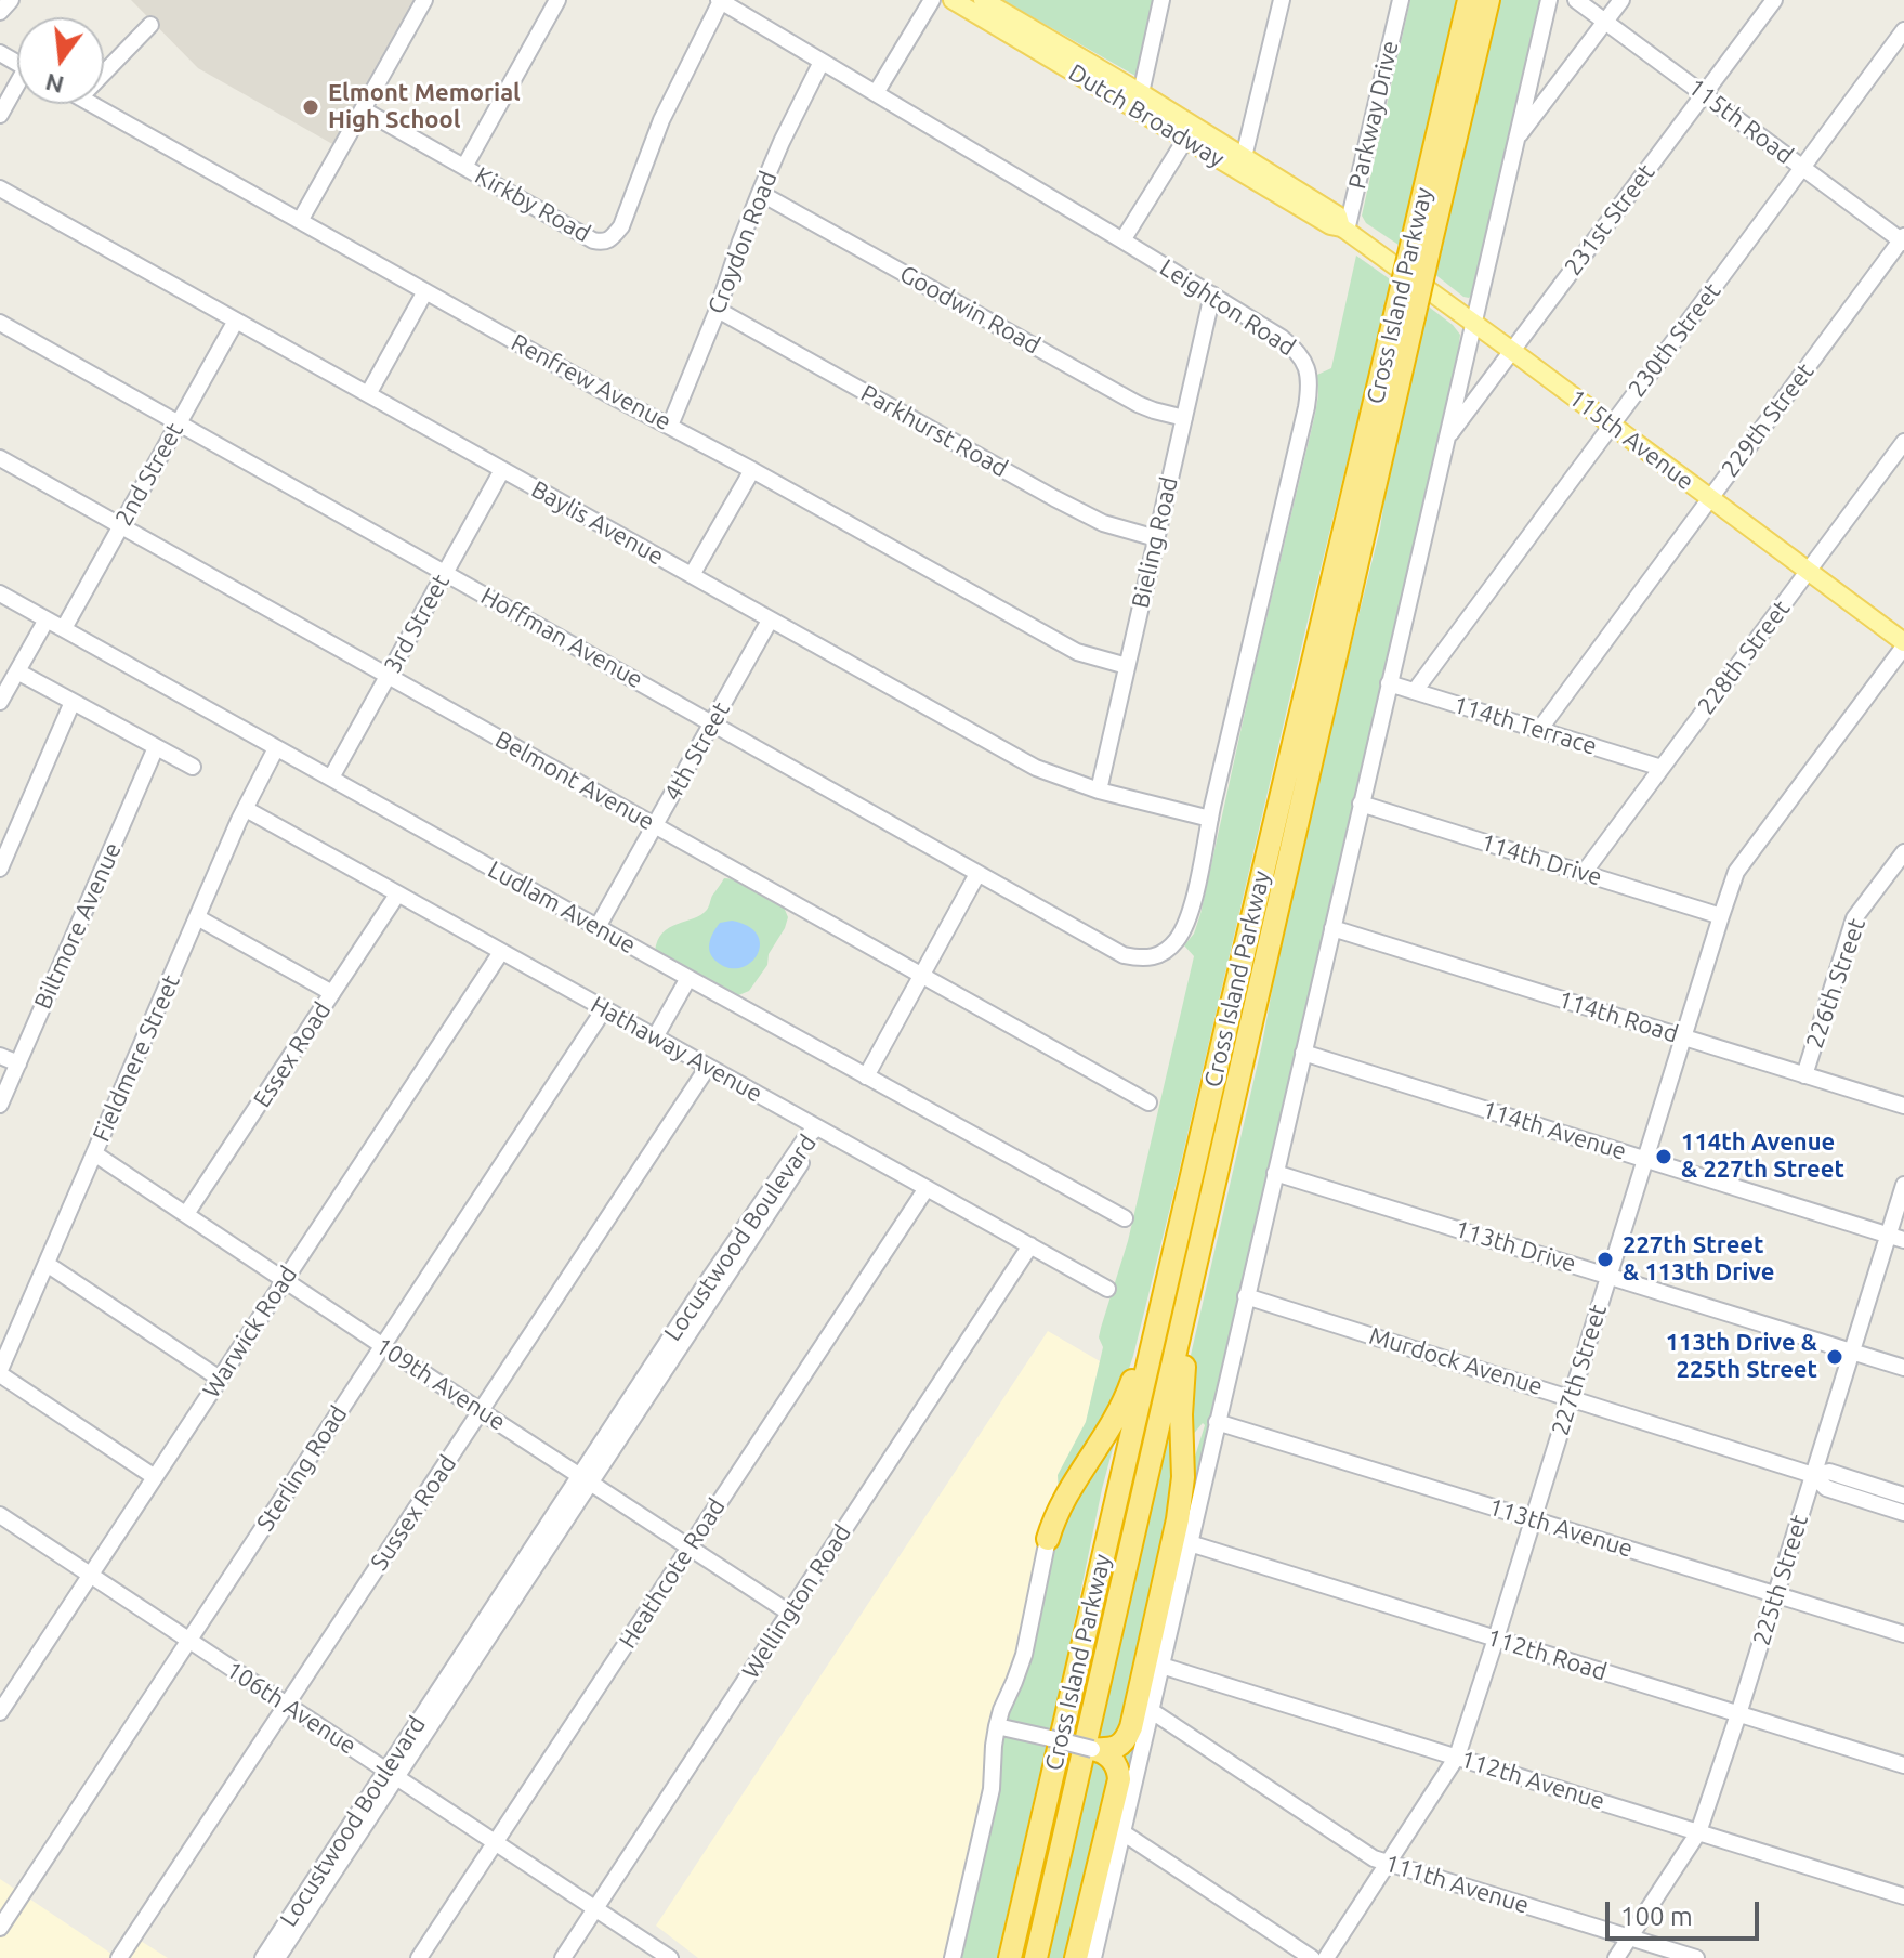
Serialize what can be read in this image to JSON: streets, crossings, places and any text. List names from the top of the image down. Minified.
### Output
{"streets":{"highway":["Cross Island Parkway"],"main road":["Dutch Broadway","115th Avenue"],"street":["Parkway Drive","115th Road","Kirkby Road","231st Street","Croydon Road","Leighton Road","Goodwin Road","230th Street","Renfrew Avenue","229th Street","Parkhurst Road","2nd Street","Baylis Avenue","Bieling Road","3rd Street","Hoffman Avenue","228th Street","114th Terrace","4th Street","Belmont Avenue","114th Drive","Ludlam Avenue","Biltmore Avenue","226th Street","114th Road","Hathaway Avenue","Essex Road","Fieldmere Street","114th Avenue","Locustwood Boulevard","113th Drive","Warwick Road","Murdock Avenue","227th Street","109th Avenue","Sterling Road","Sussex Road","113th Avenue","Heathcote Road","225th Street","Wellington Road","112th Road","106th Avenue","112th Avenue","111th Avenue"]},"crossings":[["Parkway Drive","Dutch Broadway"],["Parkway Drive","115th Avenue"],["Dutch Broadway","115th Avenue"],["115th Road","231st Street"],["115th Road","230th Street"],["115th Road","229th Street"],["Kirkby Road","Leighton Road"],["231st Street","115th Avenue"],["Croydon Road","Leighton Road"],["Croydon Road","Goodwin Road"],["Croydon Road","Renfrew Avenue"],["Croydon Road","Parkhurst Road"],["Leighton Road","Baylis Avenue"],["Leighton Road","Bieling Road"],["Leighton Road","Hoffman Avenue"],["Goodwin Road","Bieling Road"],["230th Street","115th Avenue"],["230th Street","114th Terrace"],["Renfrew Avenue","Bieling Road"],["229th Street","115th Avenue"],["229th Street","114th Terrace"],["Parkhurst Road","Bieling Road"],["115th Avenue","228th Street"],["115th Avenue","227th Street"],["2nd Street","Baylis Avenue"],["2nd Street","Hoffman Avenue"],["2nd Street","Belmont Avenue"],["2nd Street","Ludlam Avenue"],["Baylis Avenue","Bieling Road"],["Baylis Avenue","3rd Street"],["Baylis Avenue","4th Street"],["3rd Street","Hoffman Avenue"],["3rd Street","Belmont Avenue"],["3rd Street","Ludlam Avenue"],["Hoffman Avenue","4th Street"],["228th Street","114th Terrace"],["228th Street","114th Drive"],["4th Street","Belmont Avenue"],["4th Street","Ludlam Avenue"],["114th Drive","227th Street"],["Ludlam Avenue","Fieldmere Street"],["226th Street","114th Road"],["114th Road","227th Street"],["Hathaway Avenue","Essex Road"],["Hathaway Avenue","Fieldmere Street"],["Hathaway Avenue","Locustwood Boulevard"],["Hathaway Avenue","Warwick Road"],["Hathaway Avenue","Sterling Road"],["Hathaway Avenue","Sussex Road"],["Hathaway Avenue","Heathcote Road"],["Hathaway Avenue","Wellington Road"],["Essex Road","109th Avenue"],["Fieldmere Street","109th Avenue"],["114th Avenue","227th Street"],["114th Avenue","225th Street"],["Locustwood Boulevard","109th Avenue"],["Locustwood Boulevard","106th Avenue"],["113th Drive","227th Street"],["113th Drive","225th Street"],["Warwick Road","109th Avenue"],["Warwick Road","106th Avenue"],["Murdock Avenue","227th Street"],["Murdock Avenue","225th Street"],["227th Street","113th Avenue"],["227th Street","112th Road"],["227th Street","112th Avenue"],["227th Street","111th Avenue"],["109th Avenue","Sterling Road"],["109th Avenue","Sussex Road"],["109th Avenue","Heathcote Road"],["109th Avenue","Wellington Road"],["Sterling Road","106th Avenue"],["Sussex Road","106th Avenue"],["113th Avenue","225th Street"],["Heathcote Road","106th Avenue"],["225th Street","112th Road"],["225th Street","112th Avenue"],["225th Street","111th Avenue"],["Wellington Road","106th Avenue"]],"places":["Elmont Memorial High School","114th Avenue & 227th Street","227th Street & 113th Drive","113th Drive & 225th Street"],"scale_bar":"100 m","north":"bottom"}
